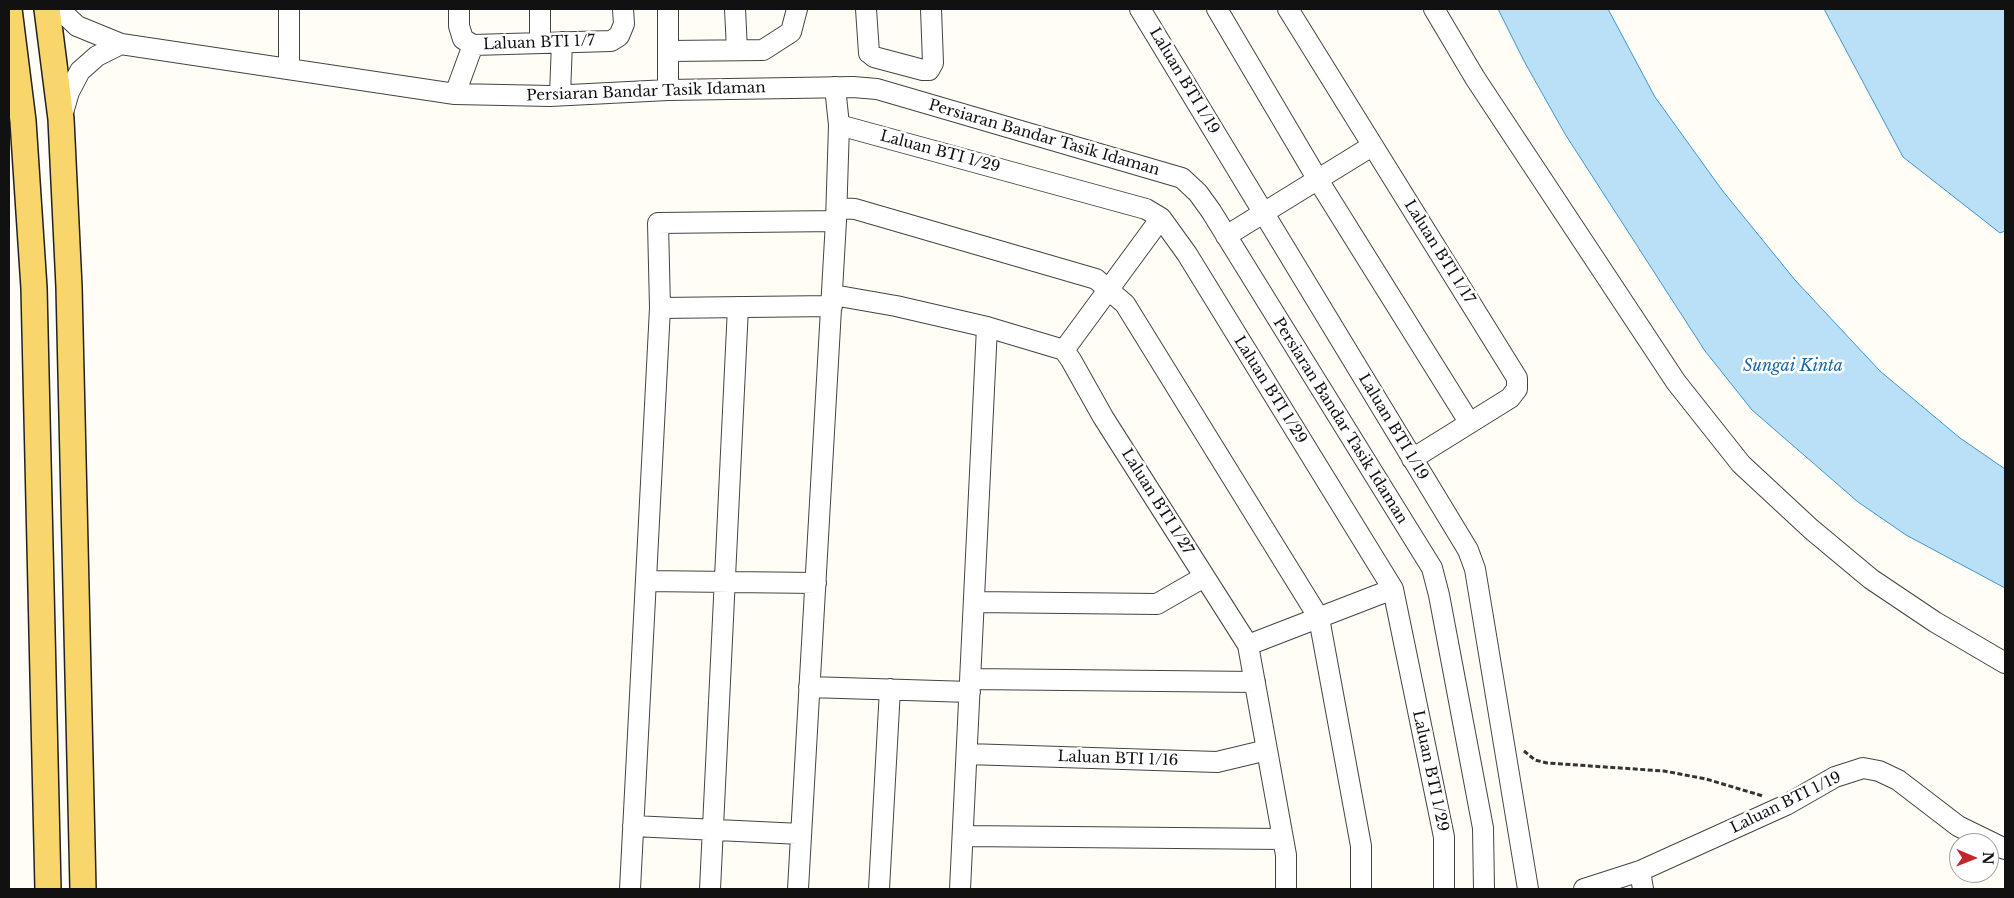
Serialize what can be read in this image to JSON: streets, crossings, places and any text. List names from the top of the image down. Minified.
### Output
{"streets":{"street":["Laluan BTI 1/7","Laluan BTI 1/19","Persiaran Bandar Tasik Idaman","Laluan BTI 1/29","Laluan BTI 1/17","Laluan BTI 1/27","Laluan BTI 1/16"]},"crossings":[["Laluan BTI 1/19","Laluan BTI 1/17"],["Laluan BTI 1/27","Laluan BTI 1/16"]],"water":["Sungai Kinta"],"north":"right"}
